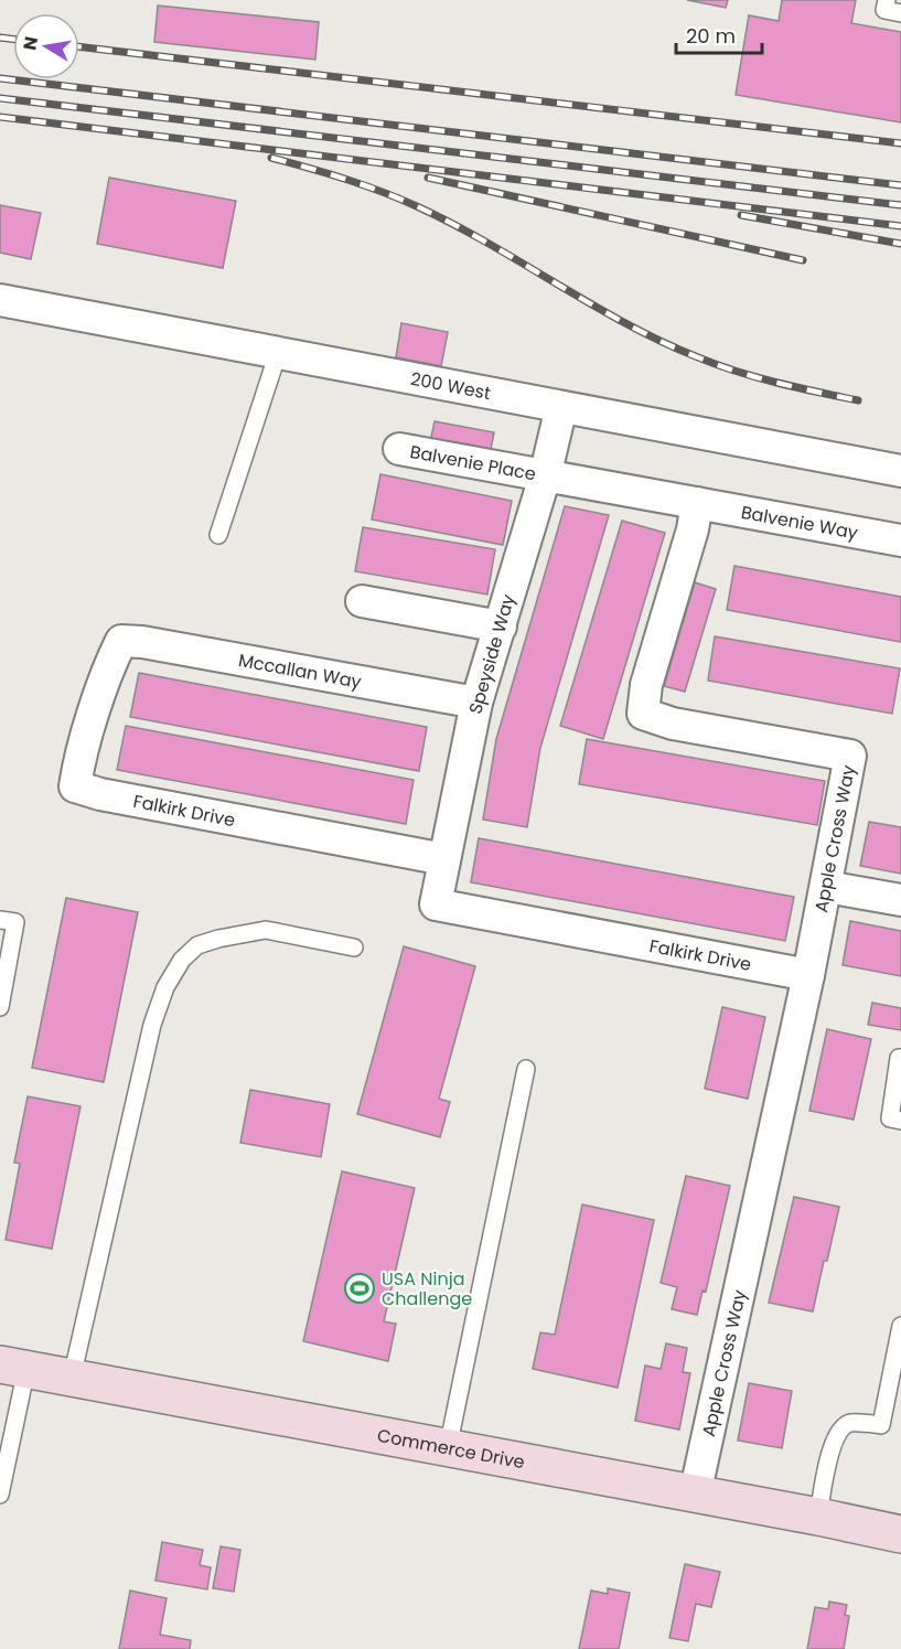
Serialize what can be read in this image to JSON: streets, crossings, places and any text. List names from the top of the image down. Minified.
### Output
{"streets":{"street":["200 West","Balvenie Place","Balvenie Way","Speyside Way","Mccallan Way","Falkirk Drive","Apple Cross Way","Commerce Drive"]},"crossings":[["200 West","Speyside Way"],["Balvenie Place","Speyside Way"],["Balvenie Way","Apple Cross Way"],["Speyside Way","Mccallan Way"],["Speyside Way","Falkirk Drive"],["Mccallan Way","Falkirk Drive"],["Falkirk Drive","Apple Cross Way"],["Apple Cross Way","Commerce Drive"]],"places":{"sports":["USA Ninja Challenge"]},"scale_bar":"20 m","north":"left"}
